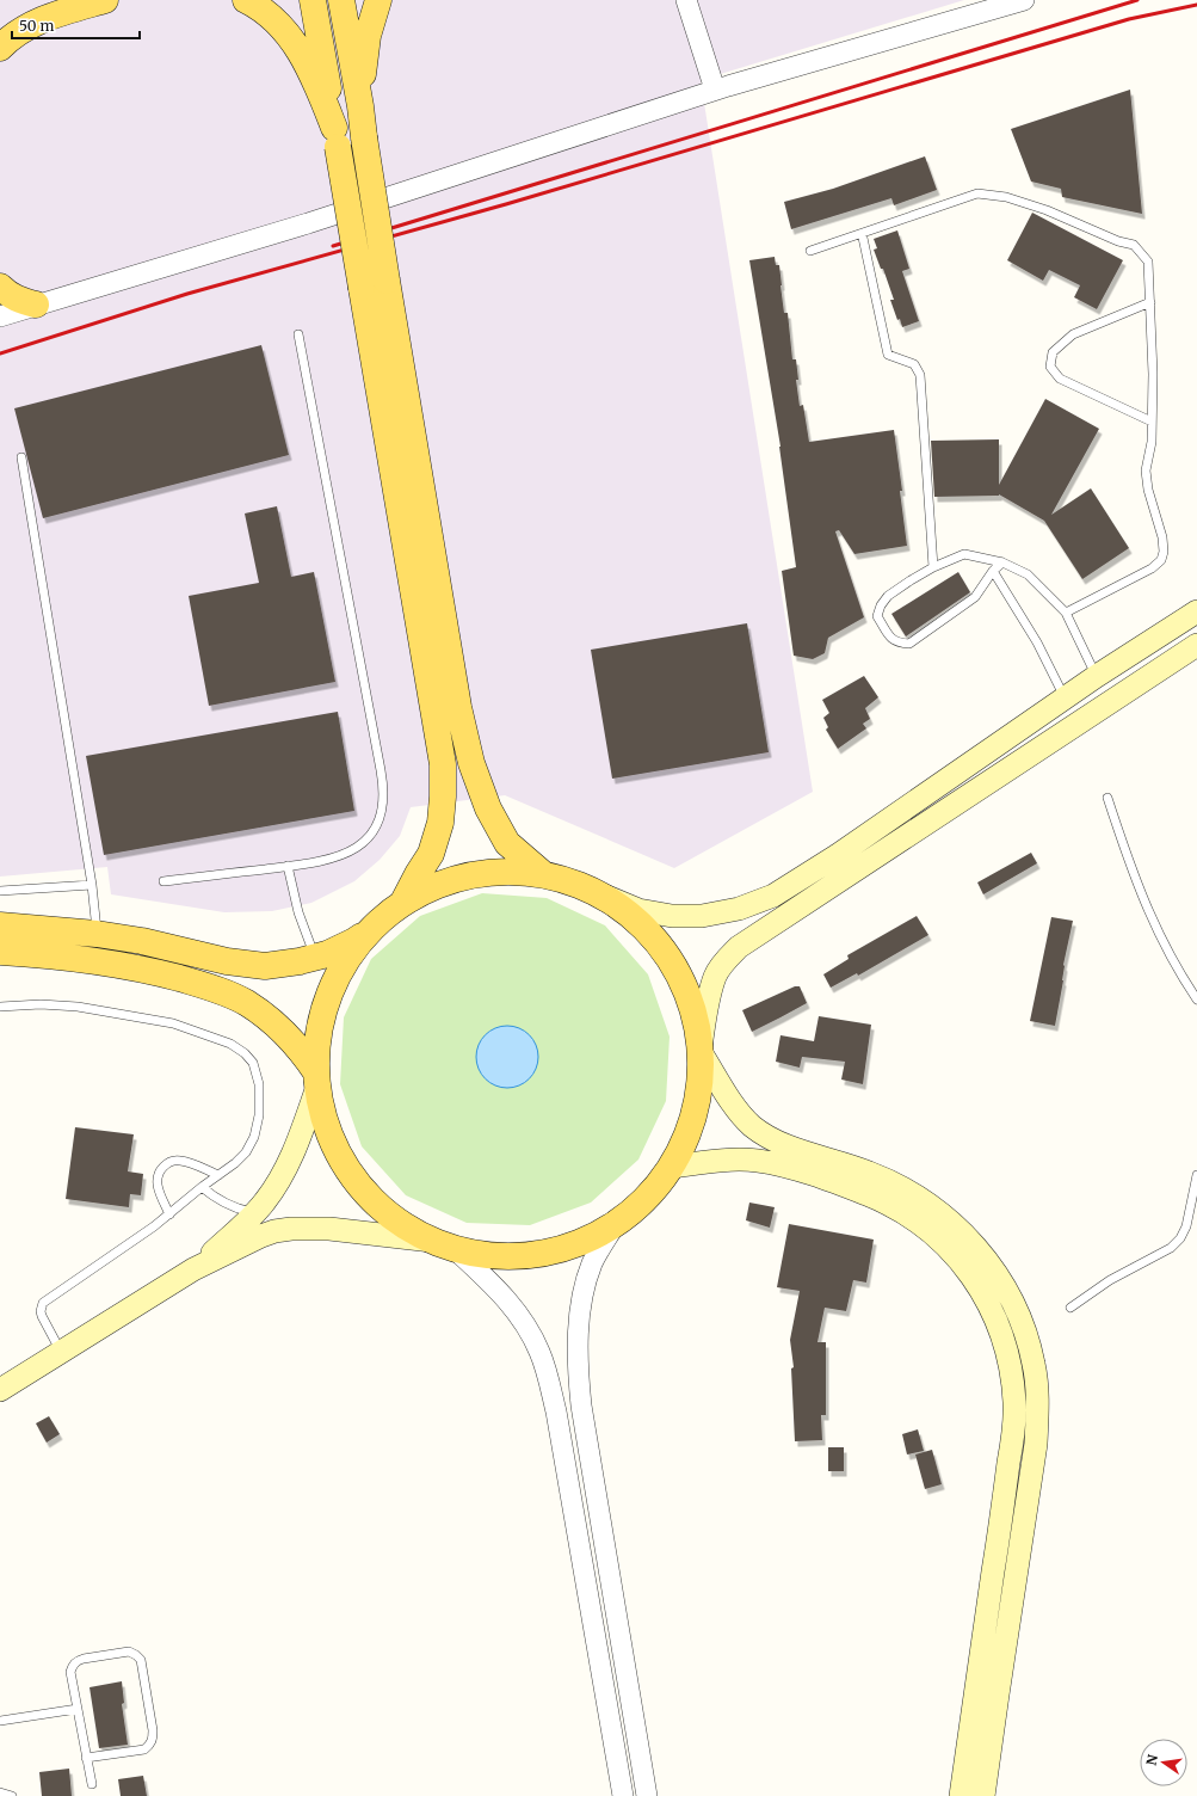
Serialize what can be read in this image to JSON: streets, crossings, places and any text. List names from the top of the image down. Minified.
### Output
{"scale_bar":"50 m","north":"left"}
